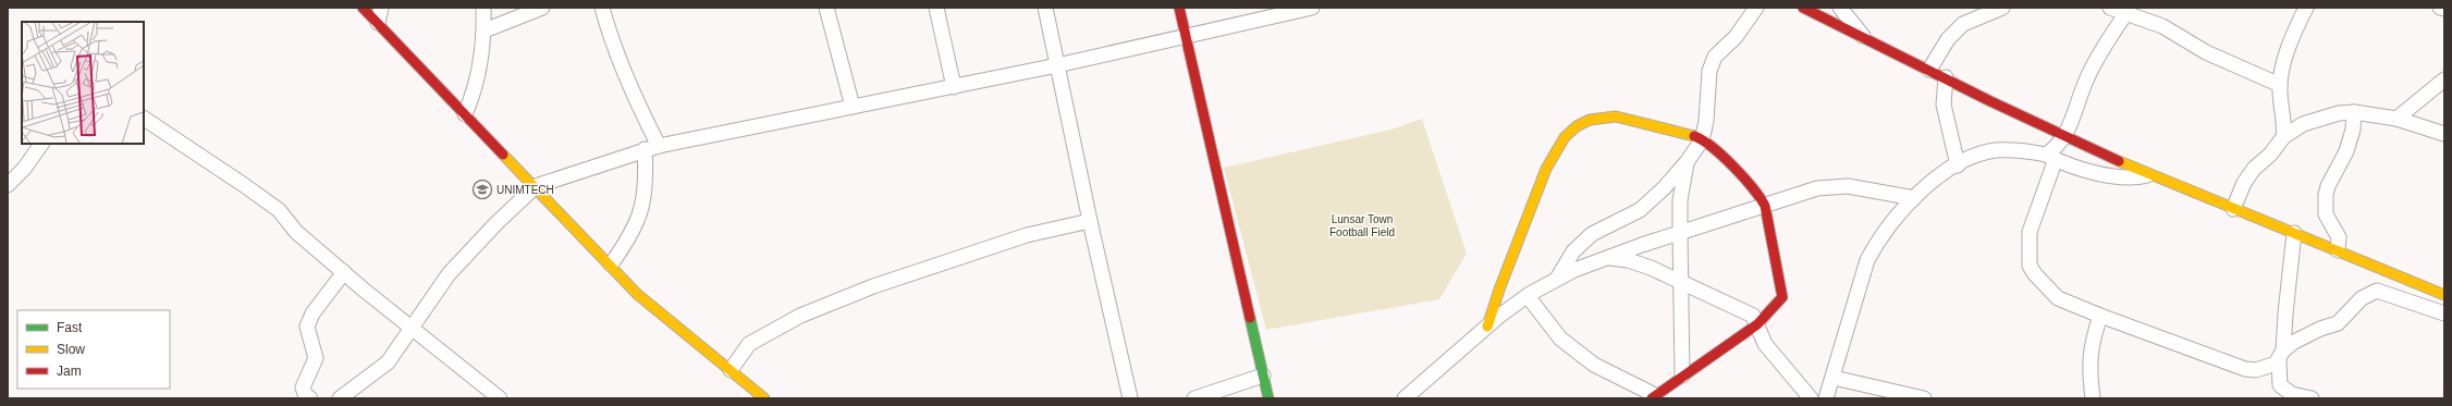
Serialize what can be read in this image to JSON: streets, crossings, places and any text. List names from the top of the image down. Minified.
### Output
{"parks":["Lunsar Town Football Field"],"places":{"school or university":["UNIMTECH"]},"legend":["Fast","Slow","Jam"]}
